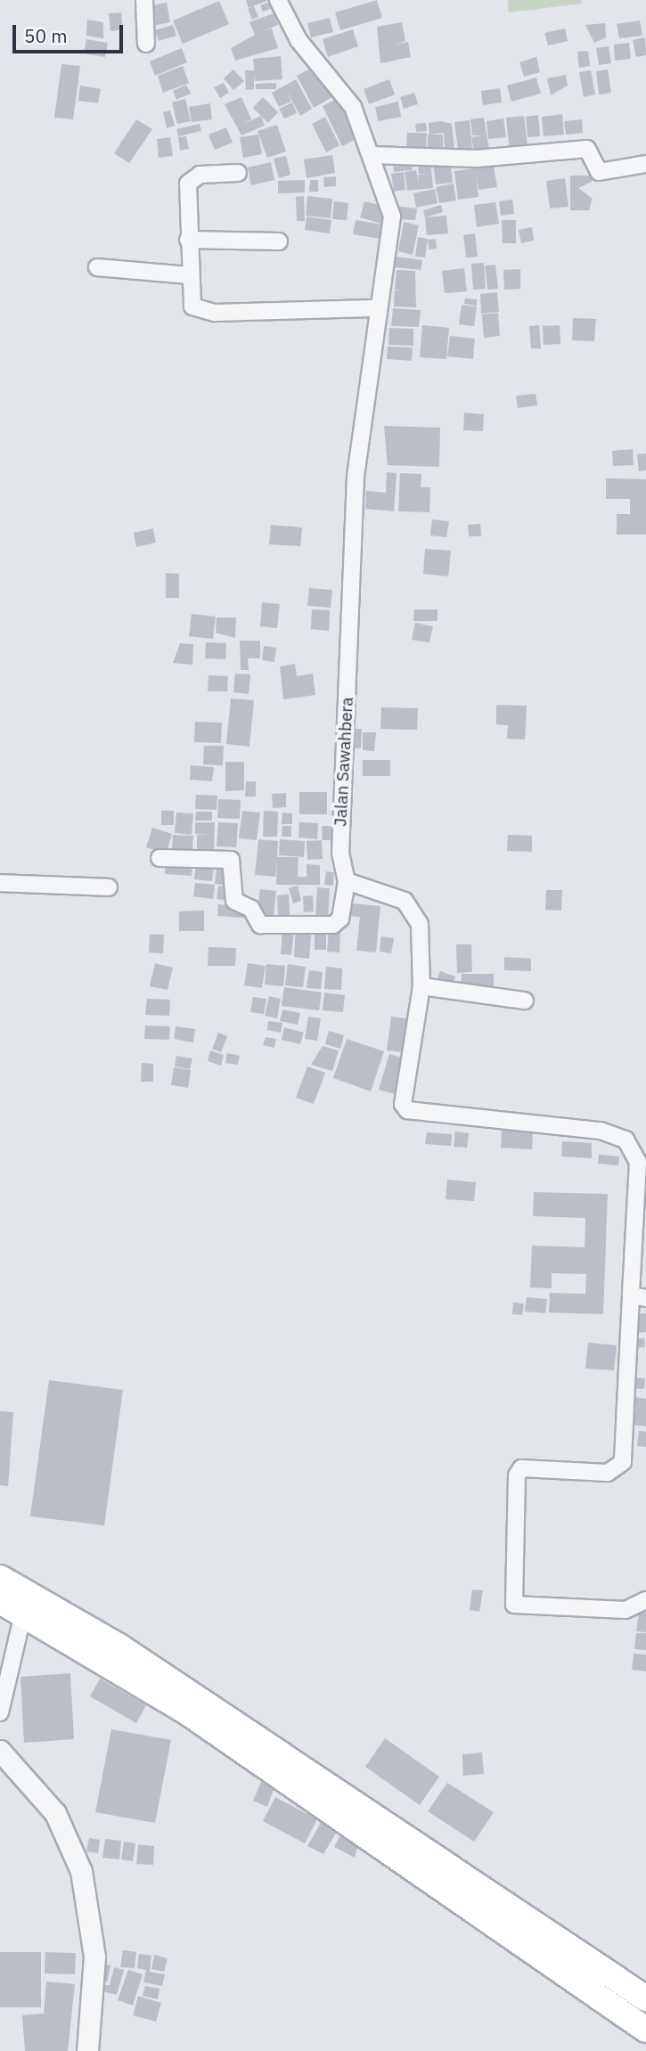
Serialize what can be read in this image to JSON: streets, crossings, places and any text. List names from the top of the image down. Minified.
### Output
{"streets":{"street":["Jalan Sawahbera"]},"scale_bar":"50 m"}
